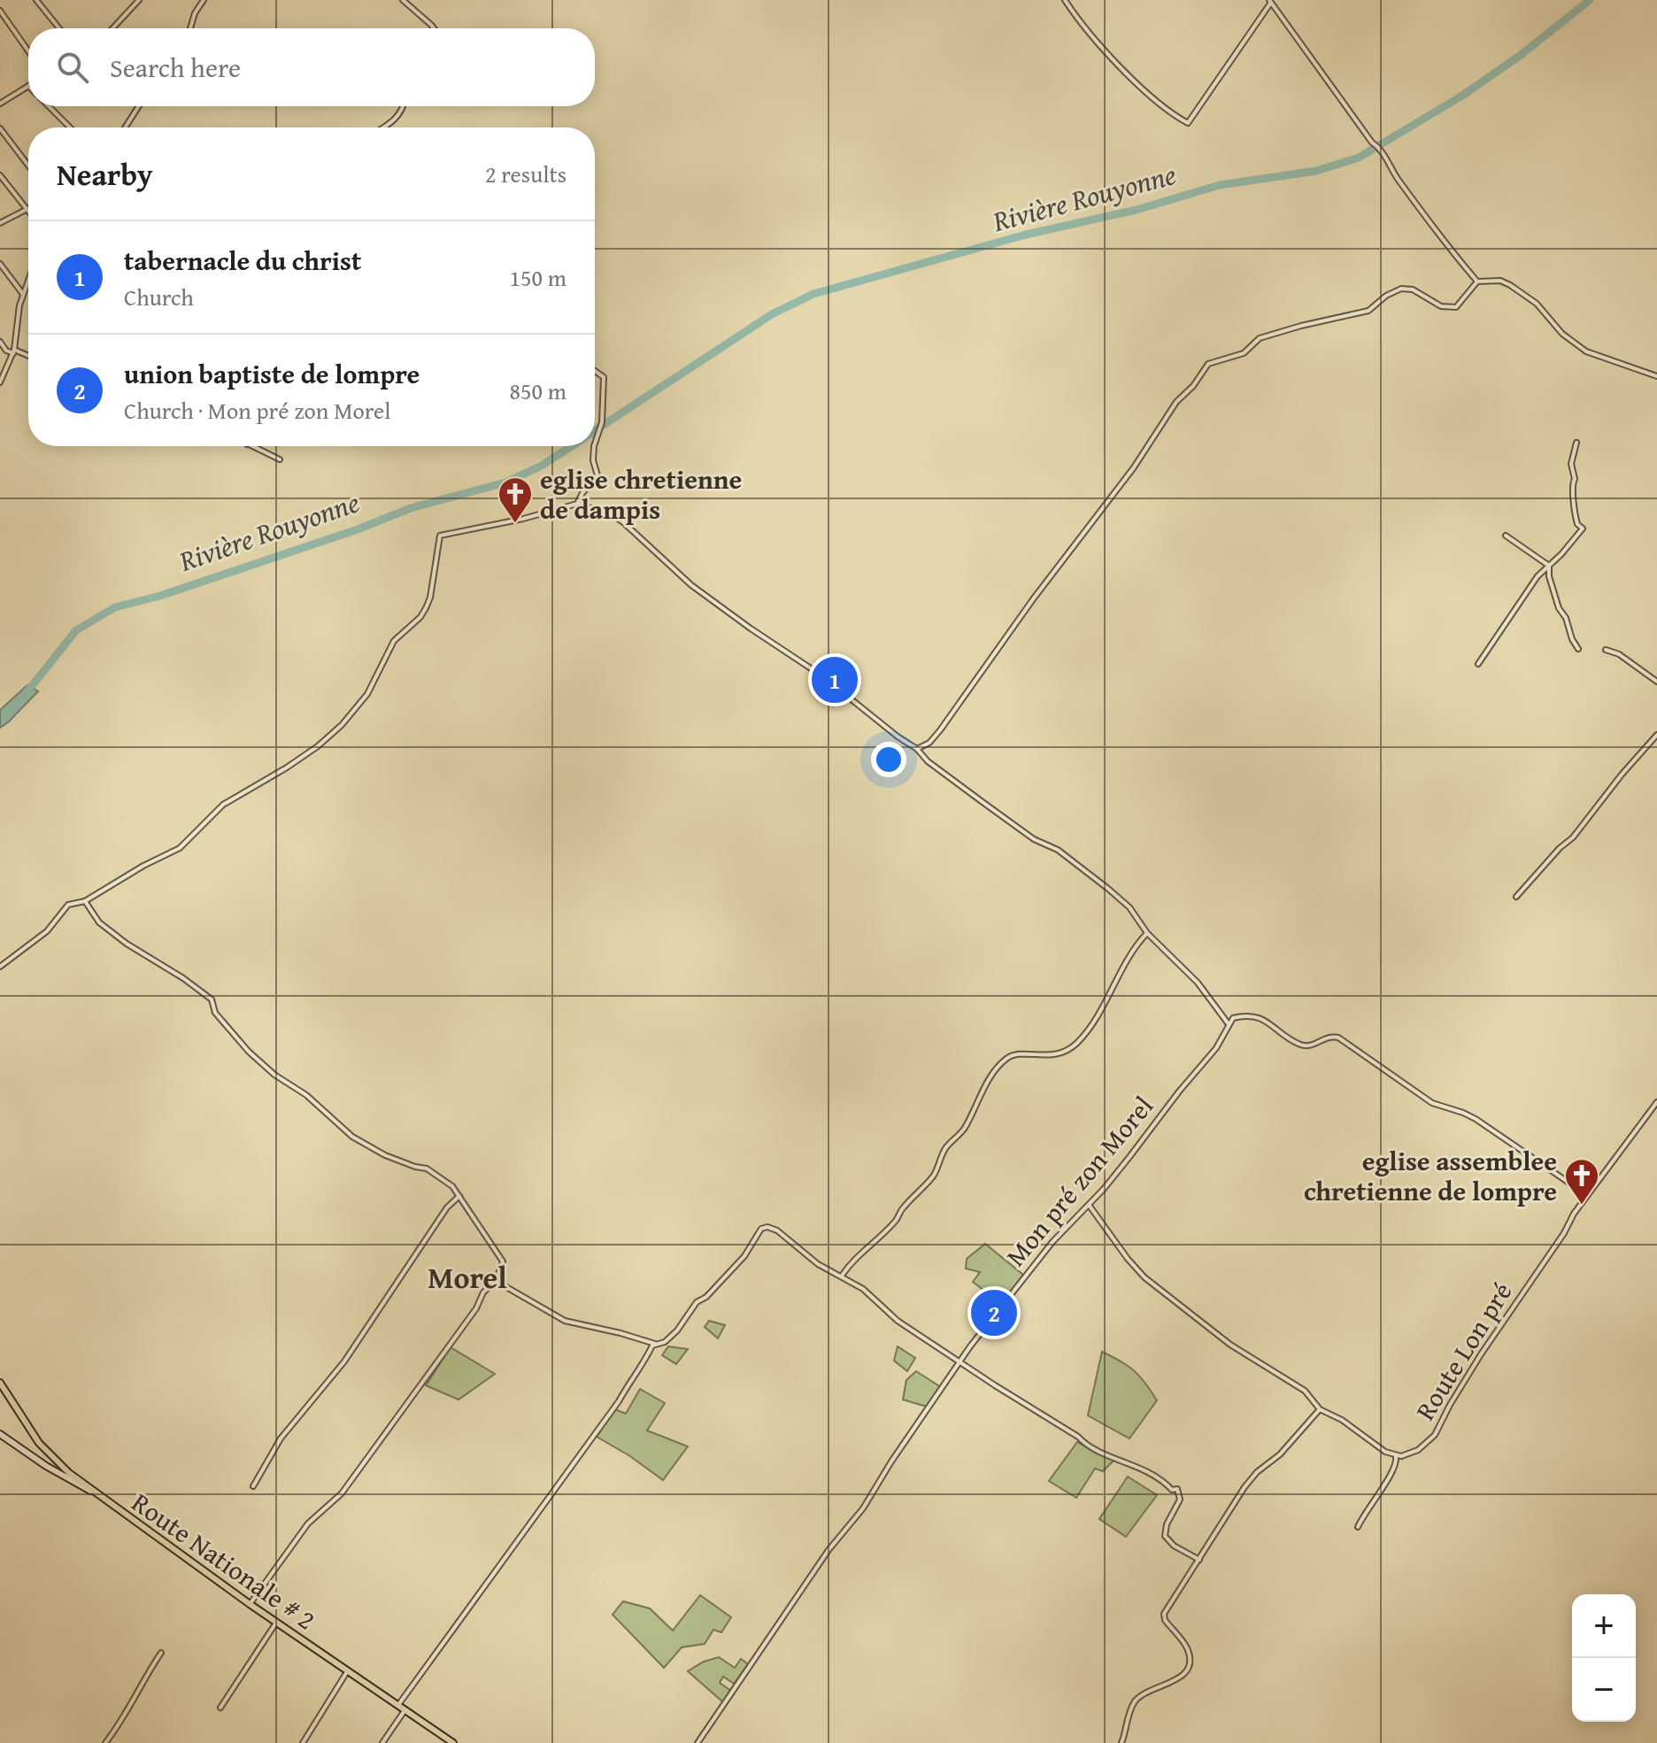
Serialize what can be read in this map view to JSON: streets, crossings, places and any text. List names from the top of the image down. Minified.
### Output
{"streets":{"main road":["Route Nationale # 2"],"street":["Mon pré zon Morel","Route Lon pré"]},"districts":["Morel"],"water":["Rivière Rouyonne"],"places":{"church":["eglise chretienne de dampis","eglise assemblee chretienne de lompre"]},"page":{"search":"Search here","heading":["Nearby","2 results"],"list":[{"mark":"1","name":"tabernacle du christ","note":"Church","value":"150 m"},{"mark":"2","name":"union baptiste de lompre","note":"Church · Mon pré zon Morel","value":"850 m"}],"pins":["1","2"],"map_buttons":["+","−"]}}
